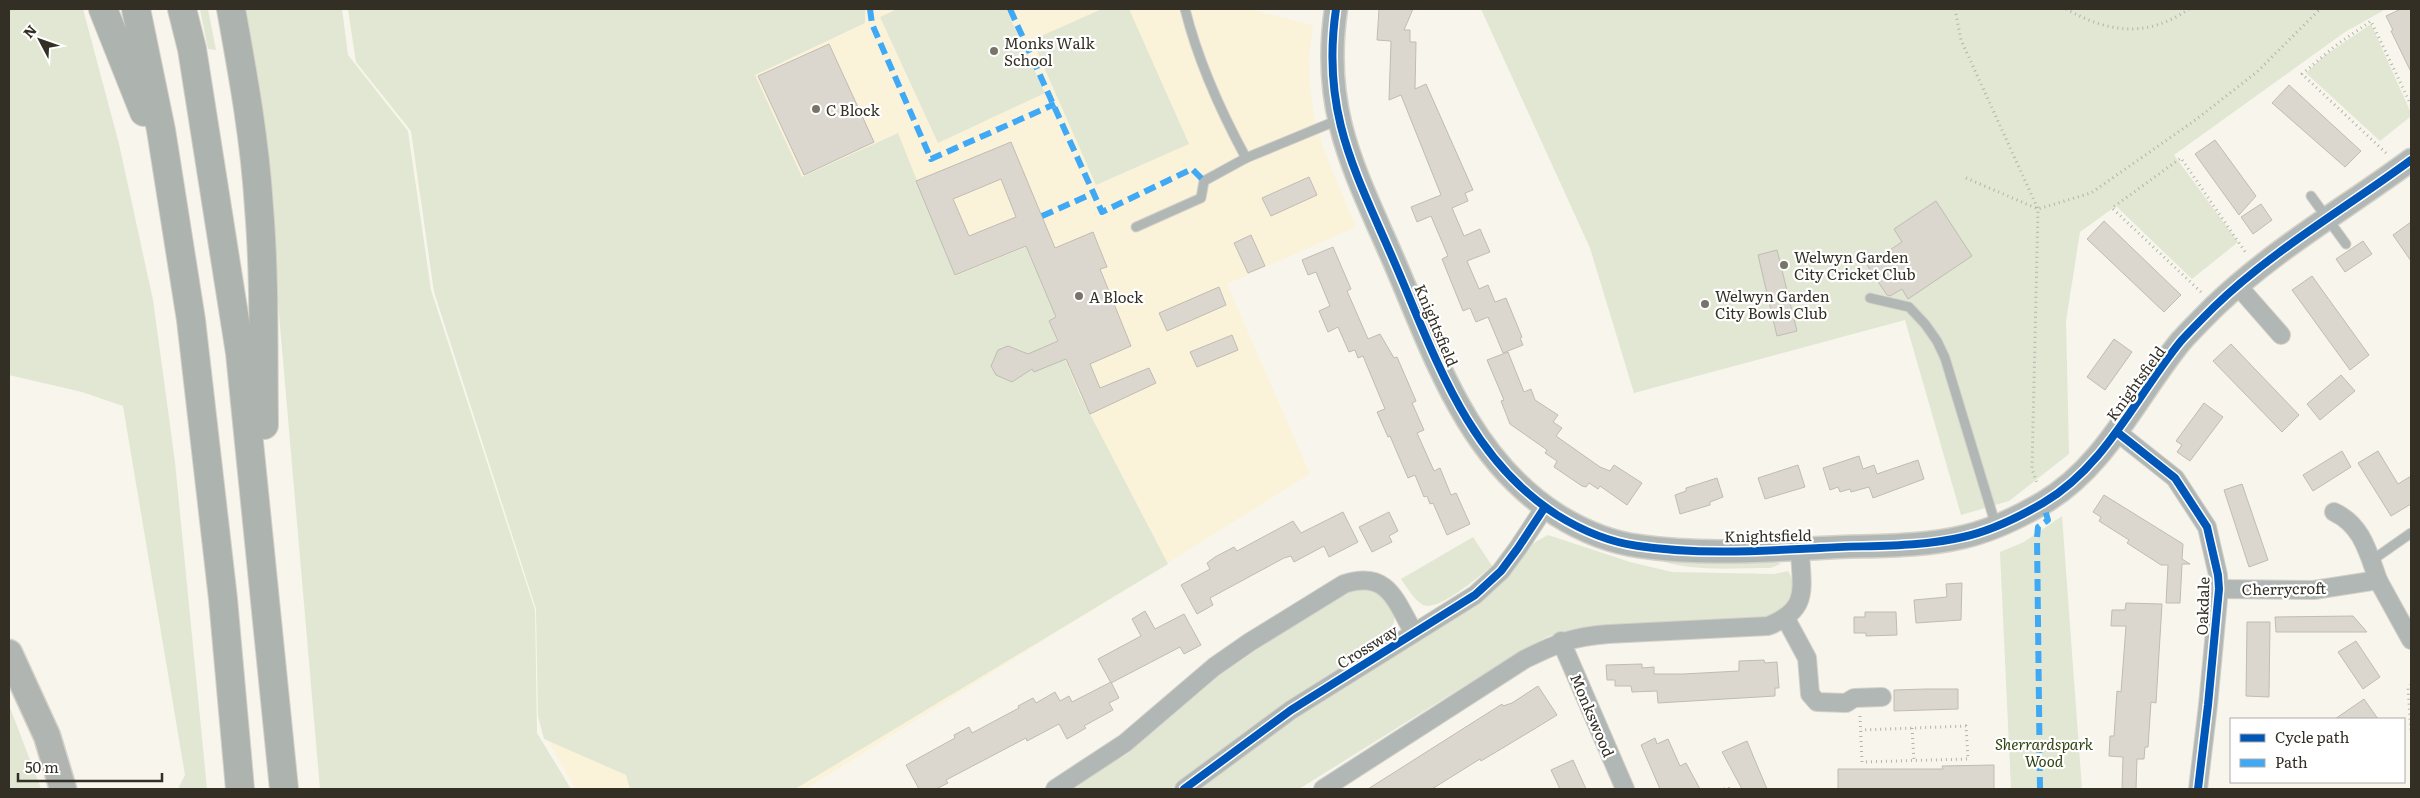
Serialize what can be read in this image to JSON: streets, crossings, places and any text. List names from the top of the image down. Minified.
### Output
{"streets":{"street":["Knightsfield","Cherrycroft","Oakdale","Crossway","Monkswood"]},"crossings":[["Knightsfield","Oakdale"],["Knightsfield","Crossway"],["Cherrycroft","Oakdale"]],"parks":["Sherrardspark Wood"],"places":["Monks Walk School","C Block","Welwyn Garden City Cricket Club","A Block","Welwyn Garden City Bowls Club"],"legend":["Cycle path","Path"],"scale_bar":"50 m","north":"top left"}
